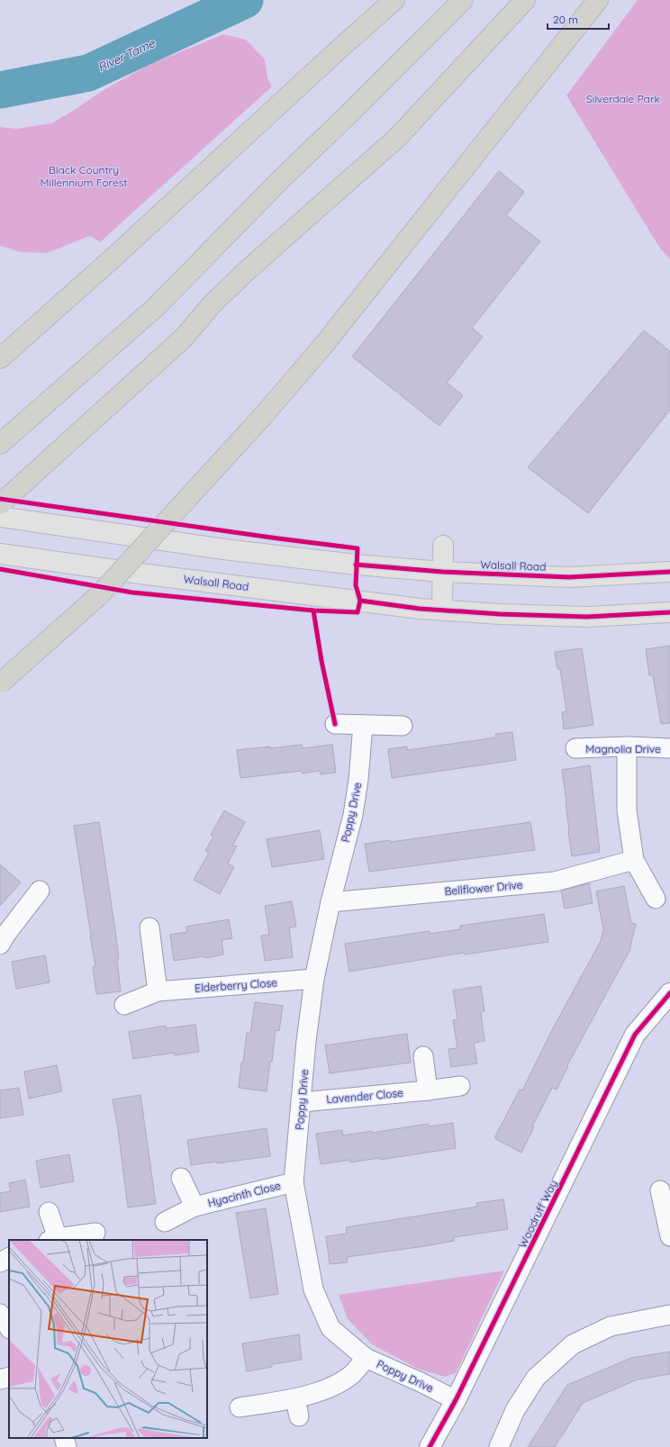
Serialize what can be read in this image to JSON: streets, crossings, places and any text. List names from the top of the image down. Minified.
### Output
{"streets":{"main road":["Walsall Road"],"street":["Magnolia Drive","Poppy Drive","Bellflower Drive","Elderberry Close","Lavender Close","Hyacinth Close","Woodruff Way"]},"crossings":[["Poppy Drive","Bellflower Drive"],["Poppy Drive","Elderberry Close"],["Poppy Drive","Lavender Close"],["Poppy Drive","Hyacinth Close"],["Poppy Drive","Woodruff Way"]],"water":["River Tame"],"parks":["Silverdale Park","Black Country Millennium Forest"],"scale_bar":"20 m"}
